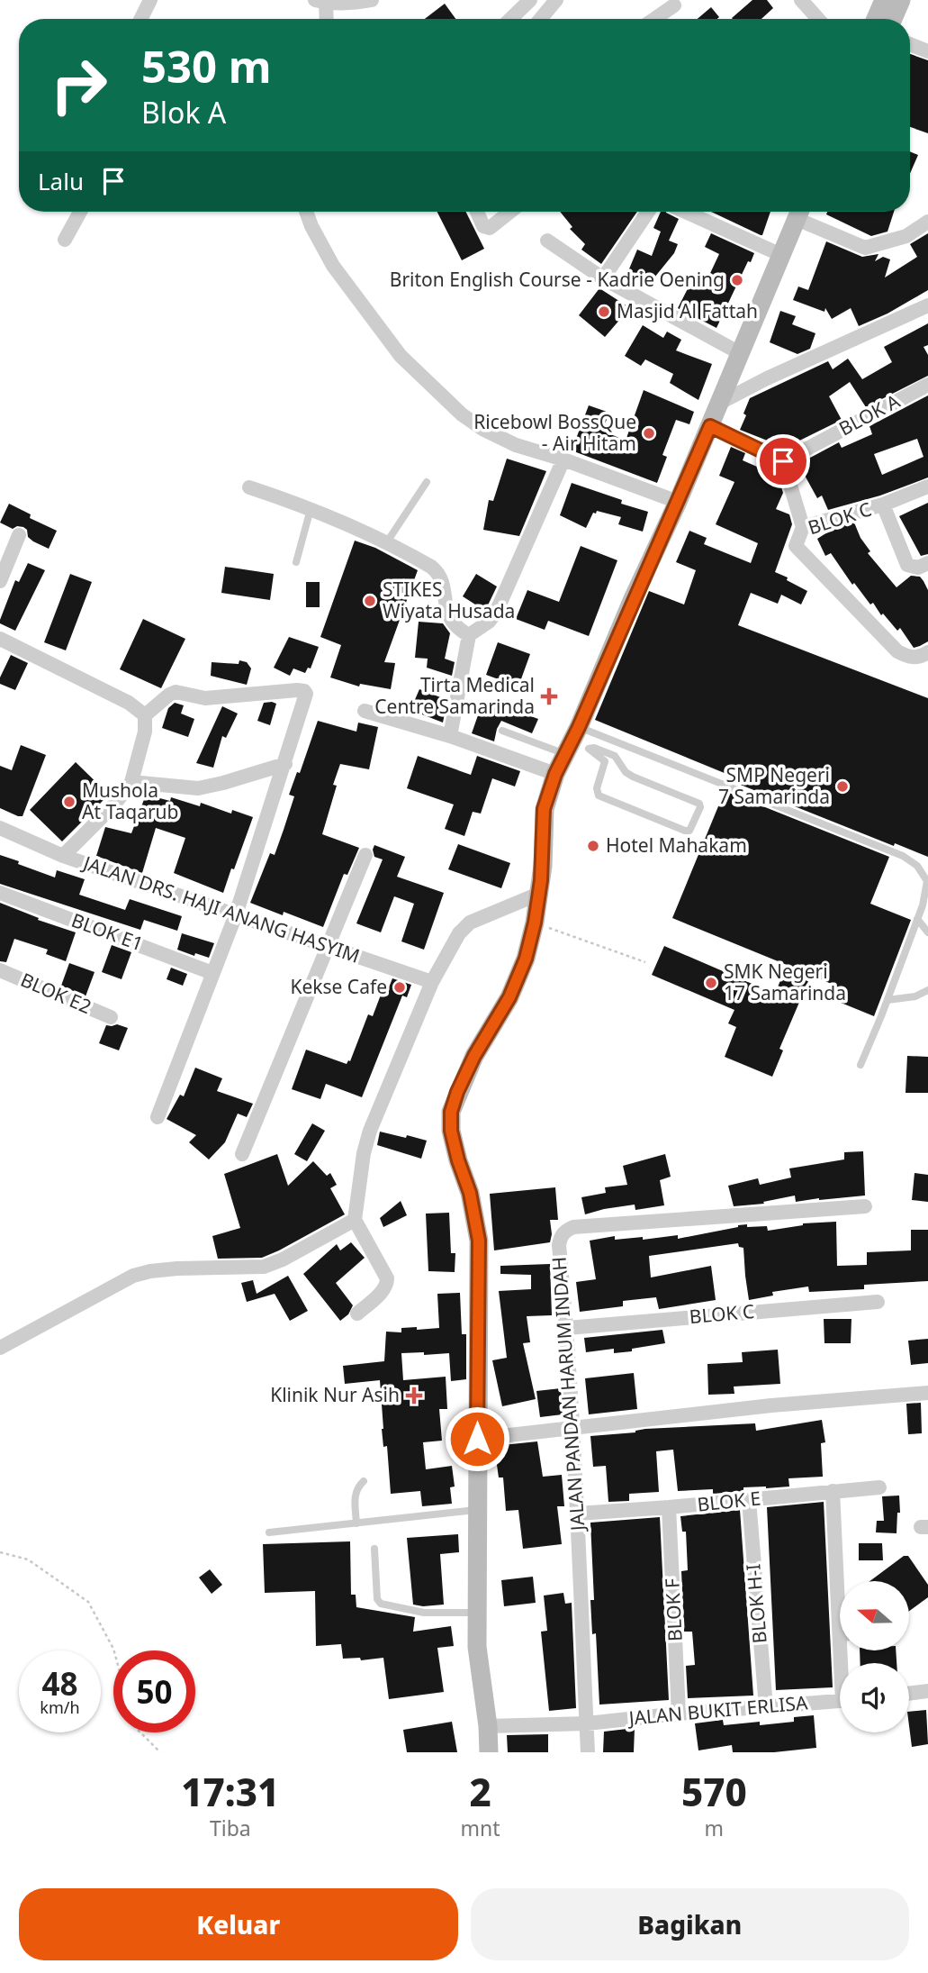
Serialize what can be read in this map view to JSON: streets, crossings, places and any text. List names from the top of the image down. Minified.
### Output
{"streets":{"street":["BLOK A","BLOK C","JALAN DRS. HAJI ANANG HASYIM","BLOK E1","BLOK E2","JALAN PANDAN HARUM INDAH","BLOK E","BLOK H-I","BLOK F","JALAN BUKIT ERLISA"]},"crossings":[["BLOK C","JALAN PANDAN HARUM INDAH"],["JALAN PANDAN HARUM INDAH","BLOK E"],["JALAN PANDAN HARUM INDAH","JALAN BUKIT ERLISA"],["BLOK E","BLOK H-I"],["BLOK E","BLOK F"],["BLOK H-I","JALAN BUKIT ERLISA"],["BLOK F","JALAN BUKIT ERLISA"]],"places":{"other":["Briton English Course - Kadrie Oening","Masjid Al Fattah","Ricebowl BossQue - Air Hitam","STIKES Wiyata Husada","SMP Negeri 7 Samarinda","Mushola At Taqarub","Hotel Mahakam","SMK Negeri 17 Samarinda","Kekse Cafe"],"health":["Tirta Medical Centre Samarinda","Klinik Nur Asih"]},"north":"left","page":{"turn":["530 m","Blok A"],"then":"Lalu","speed":"48 km/h","limit":"50","eta":["17:31","Tiba","2","mnt","570","m"],"buttons":["Keluar","Bagikan"]}}
